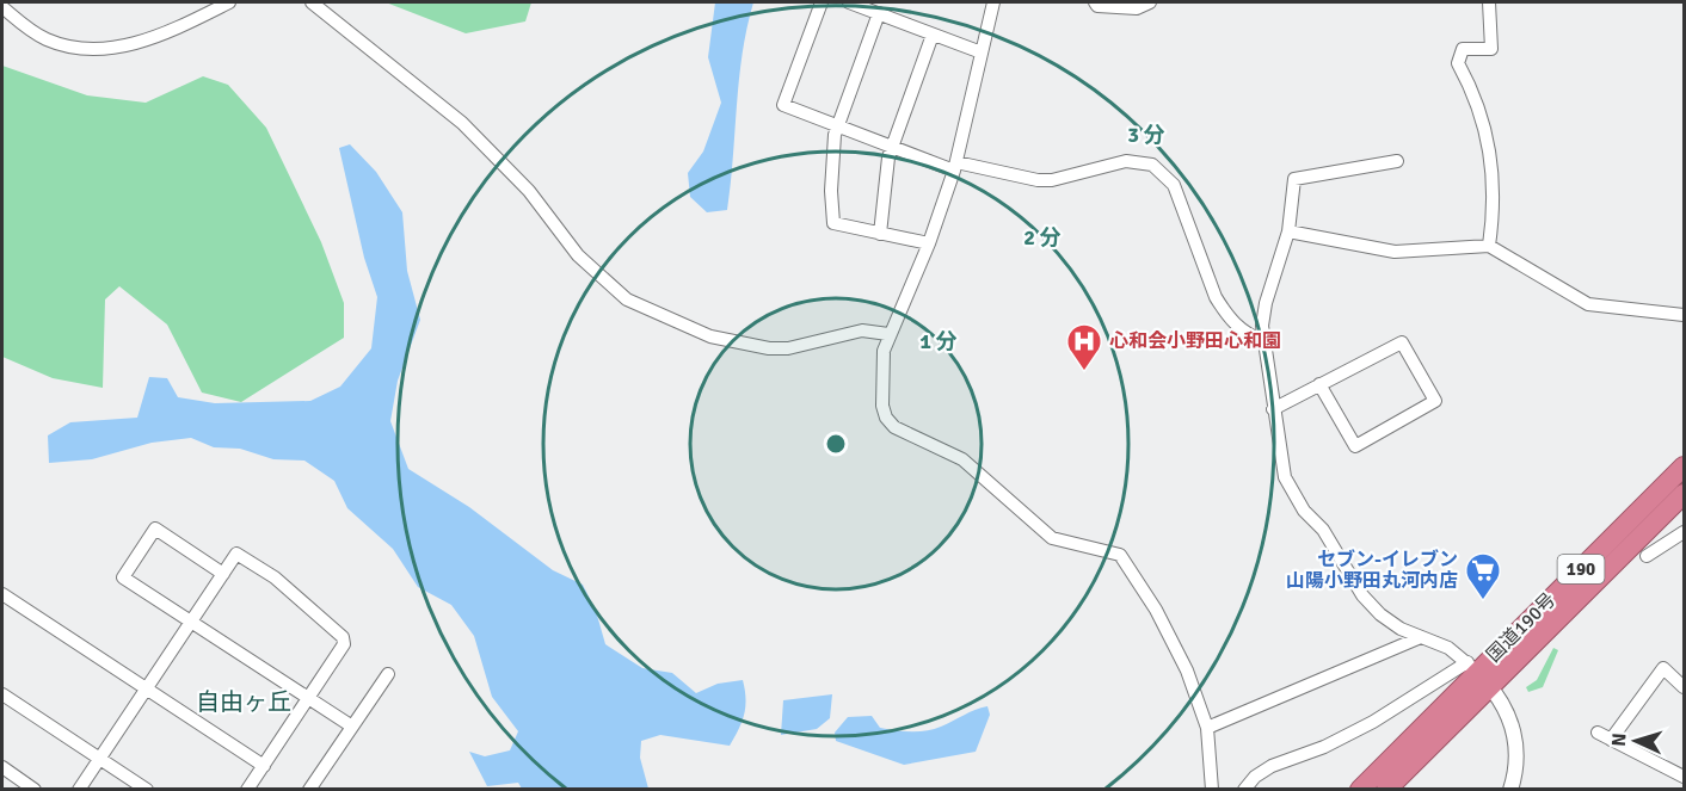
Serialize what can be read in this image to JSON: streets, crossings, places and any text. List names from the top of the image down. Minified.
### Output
{"streets":{"highway":["190","国道190号"]},"districts":["自由ヶ丘"],"places":{"hospital":["心和会小野田心和園"],"supermarket":["セブン-イレブン 山陽小野田丸河内店"]},"north":"left","rings":["3 分","2 分","1 分"]}
